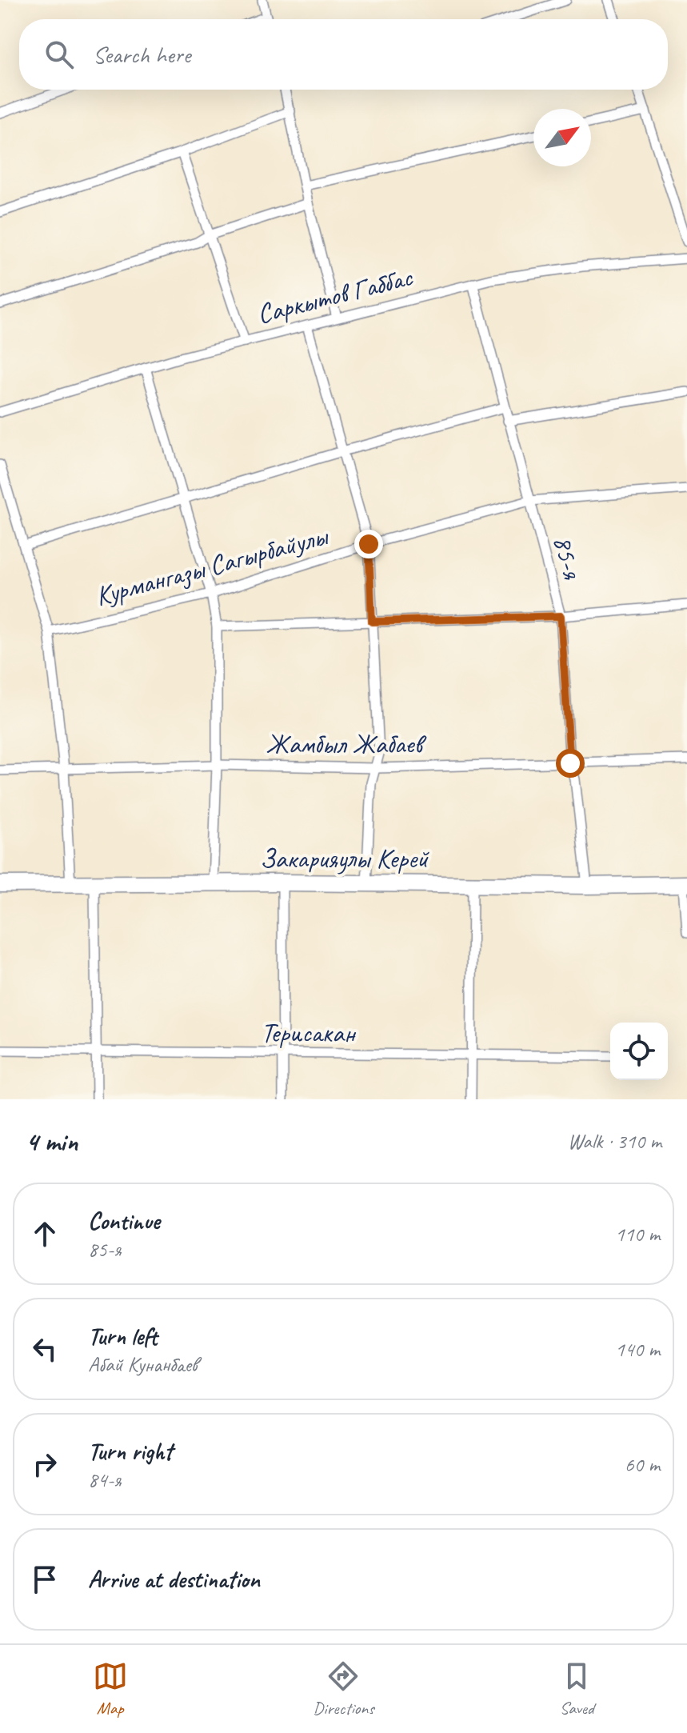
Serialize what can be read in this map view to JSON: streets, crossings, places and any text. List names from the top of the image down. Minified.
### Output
{"streets":{"highway":["Закарияулы Керей"],"street":["Саркытов Габбас","85-я","Курмангазы Сагырбайулы","Жамбыл Жабаев","Терисакан"]},"crossings":[["Саркытов Габбас","85-я"],["85-я","Курмангазы Сагырбайулы"],["85-я","Жамбыл Жабаев"],["85-я","Закарияулы Керей"]],"north":"top right","page":{"search":"Search here","heading":["4 min","Walk · 310 m"],"list":[["Continue","85-я","110 m"],["Turn left","Абай Кунанбаев","140 m"],["Turn right","84-я","60 m"],"Arrive at destination"],"nav":["Map","Directions","Saved"]}}
